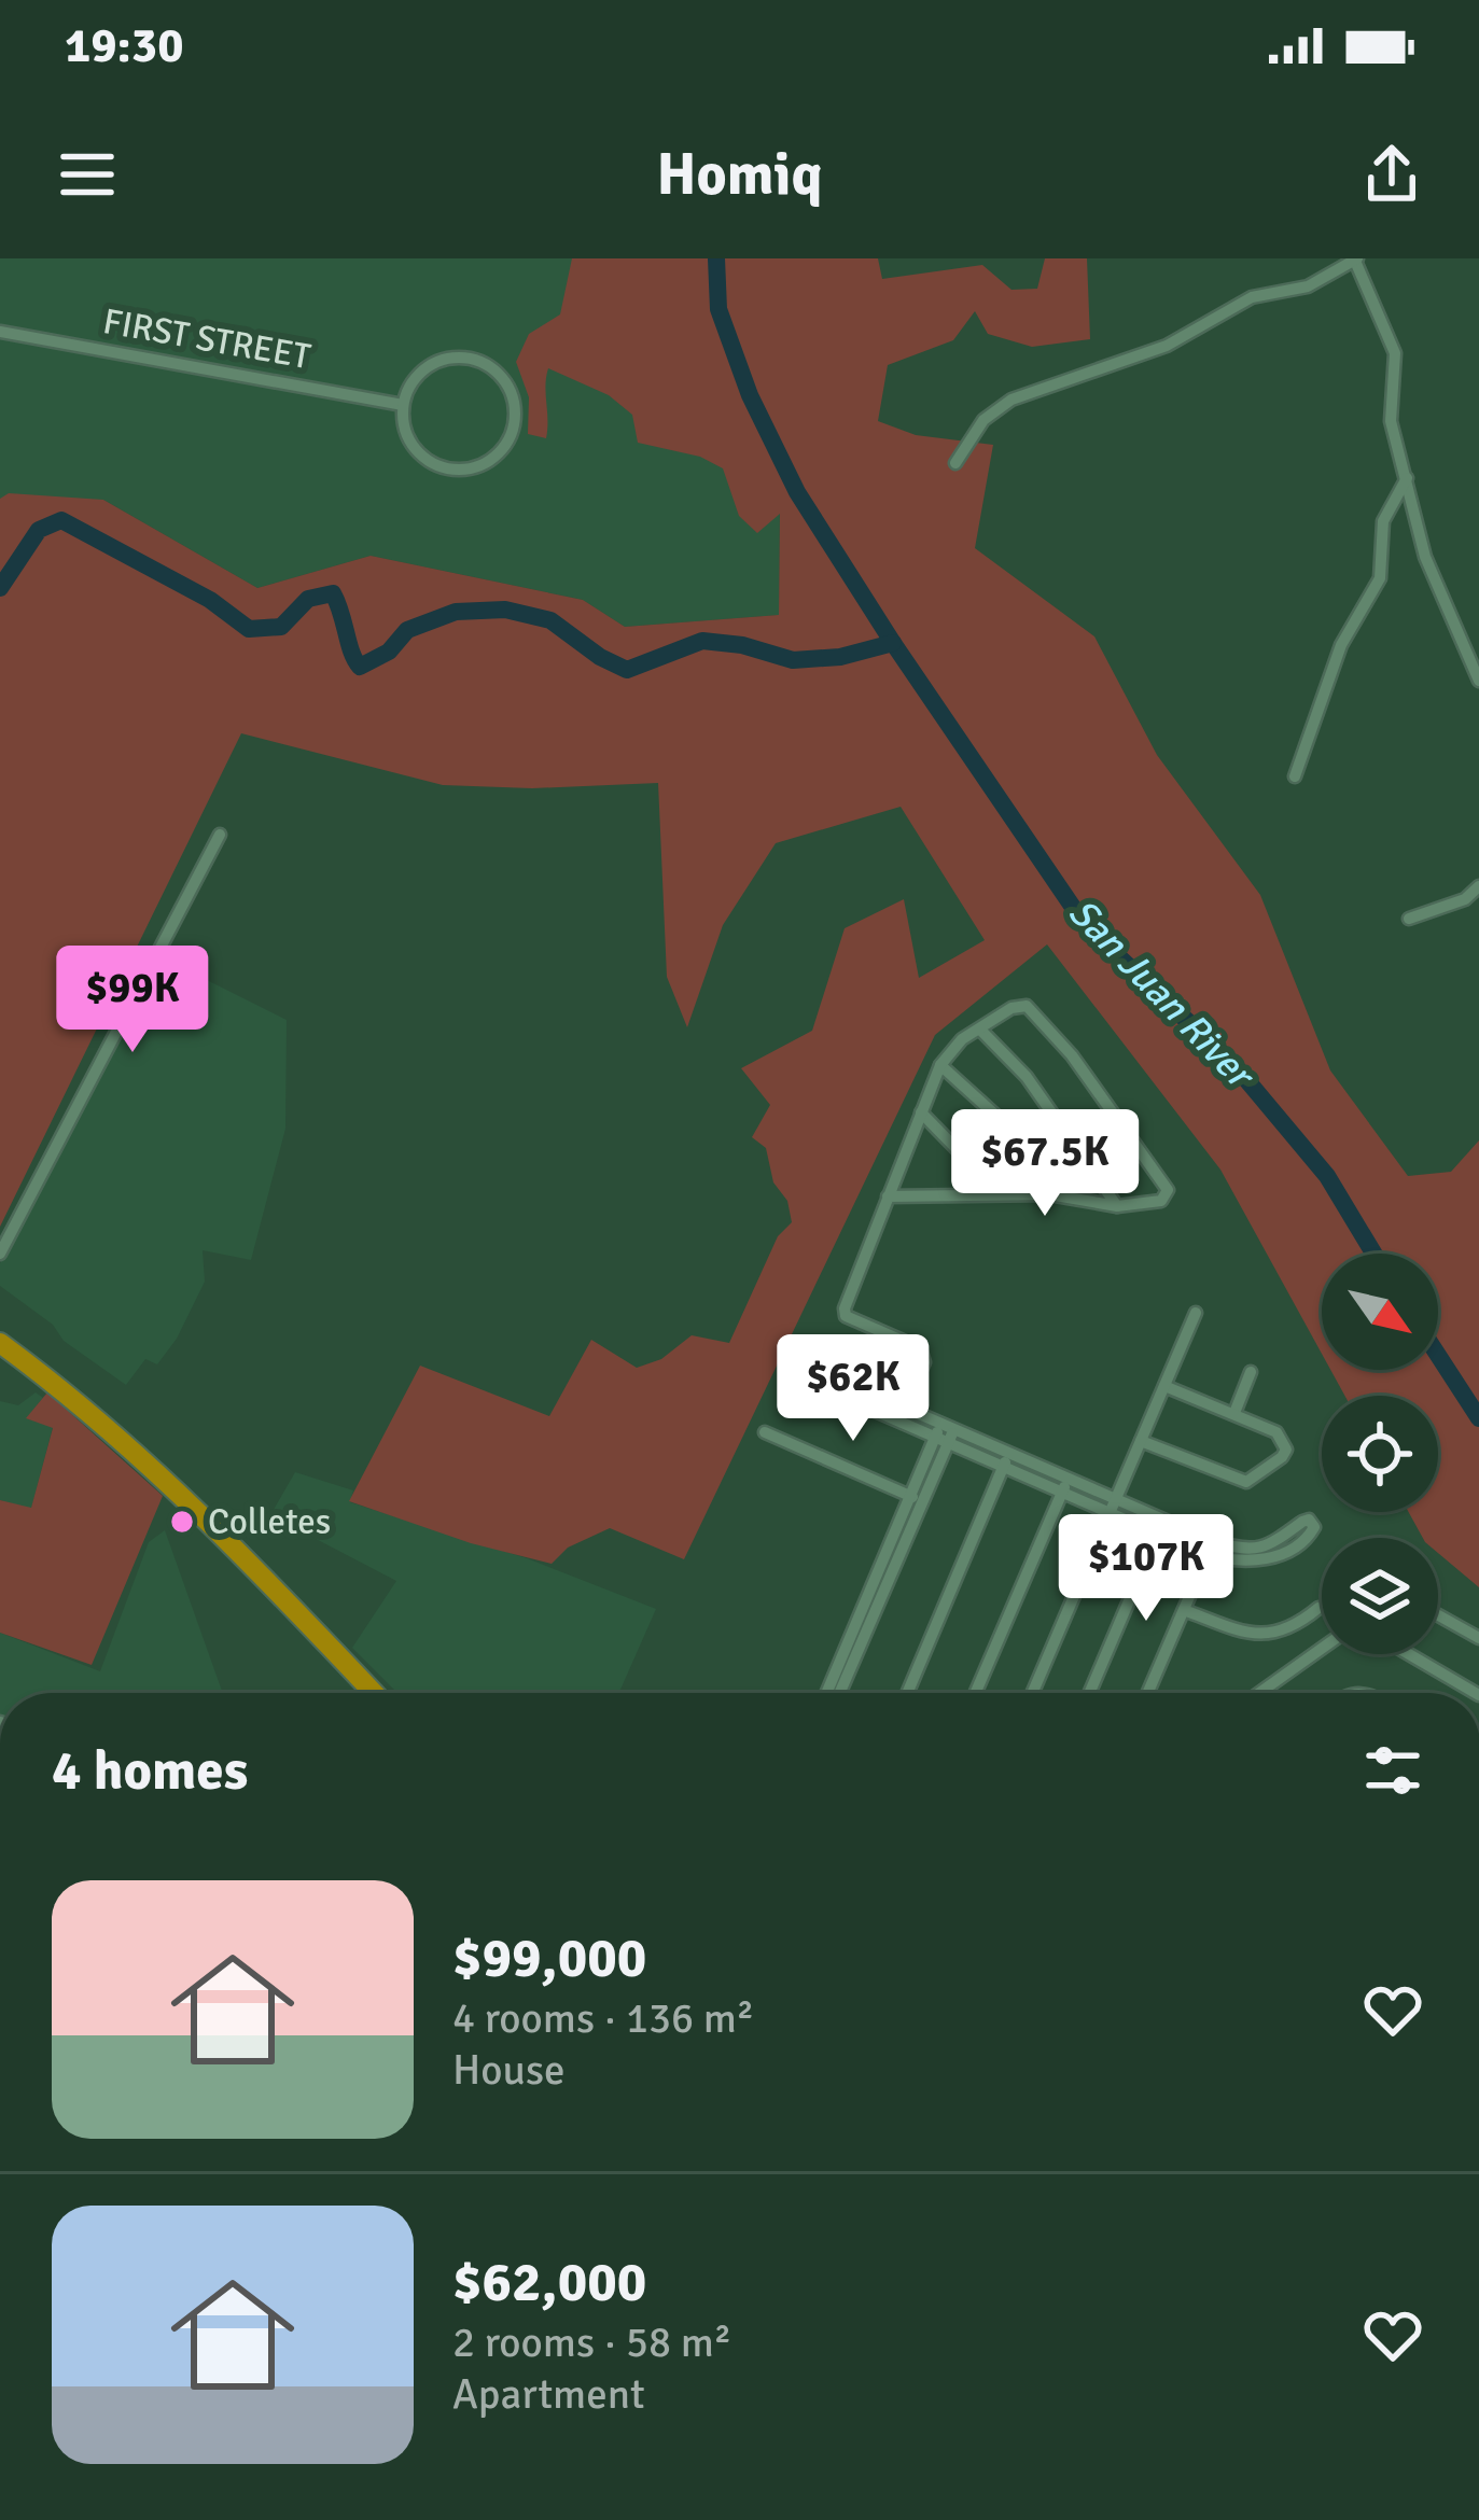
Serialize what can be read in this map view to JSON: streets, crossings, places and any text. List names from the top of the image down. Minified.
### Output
{"streets":{"street":["FIRST STREET"]},"water":["San Juan River"],"places":["Colletes"],"north":"bottom right","page":{"status":"19:30","header":"Homiq","price":["$99K","$67.5K","$62K","$107K"],"heading":"4 homes","list":[{"name":"$99,000","note":"4 rooms · 136 m² · House"},{"name":"$62,000","note":"2 rooms · 58 m² · Apartment"}]}}
